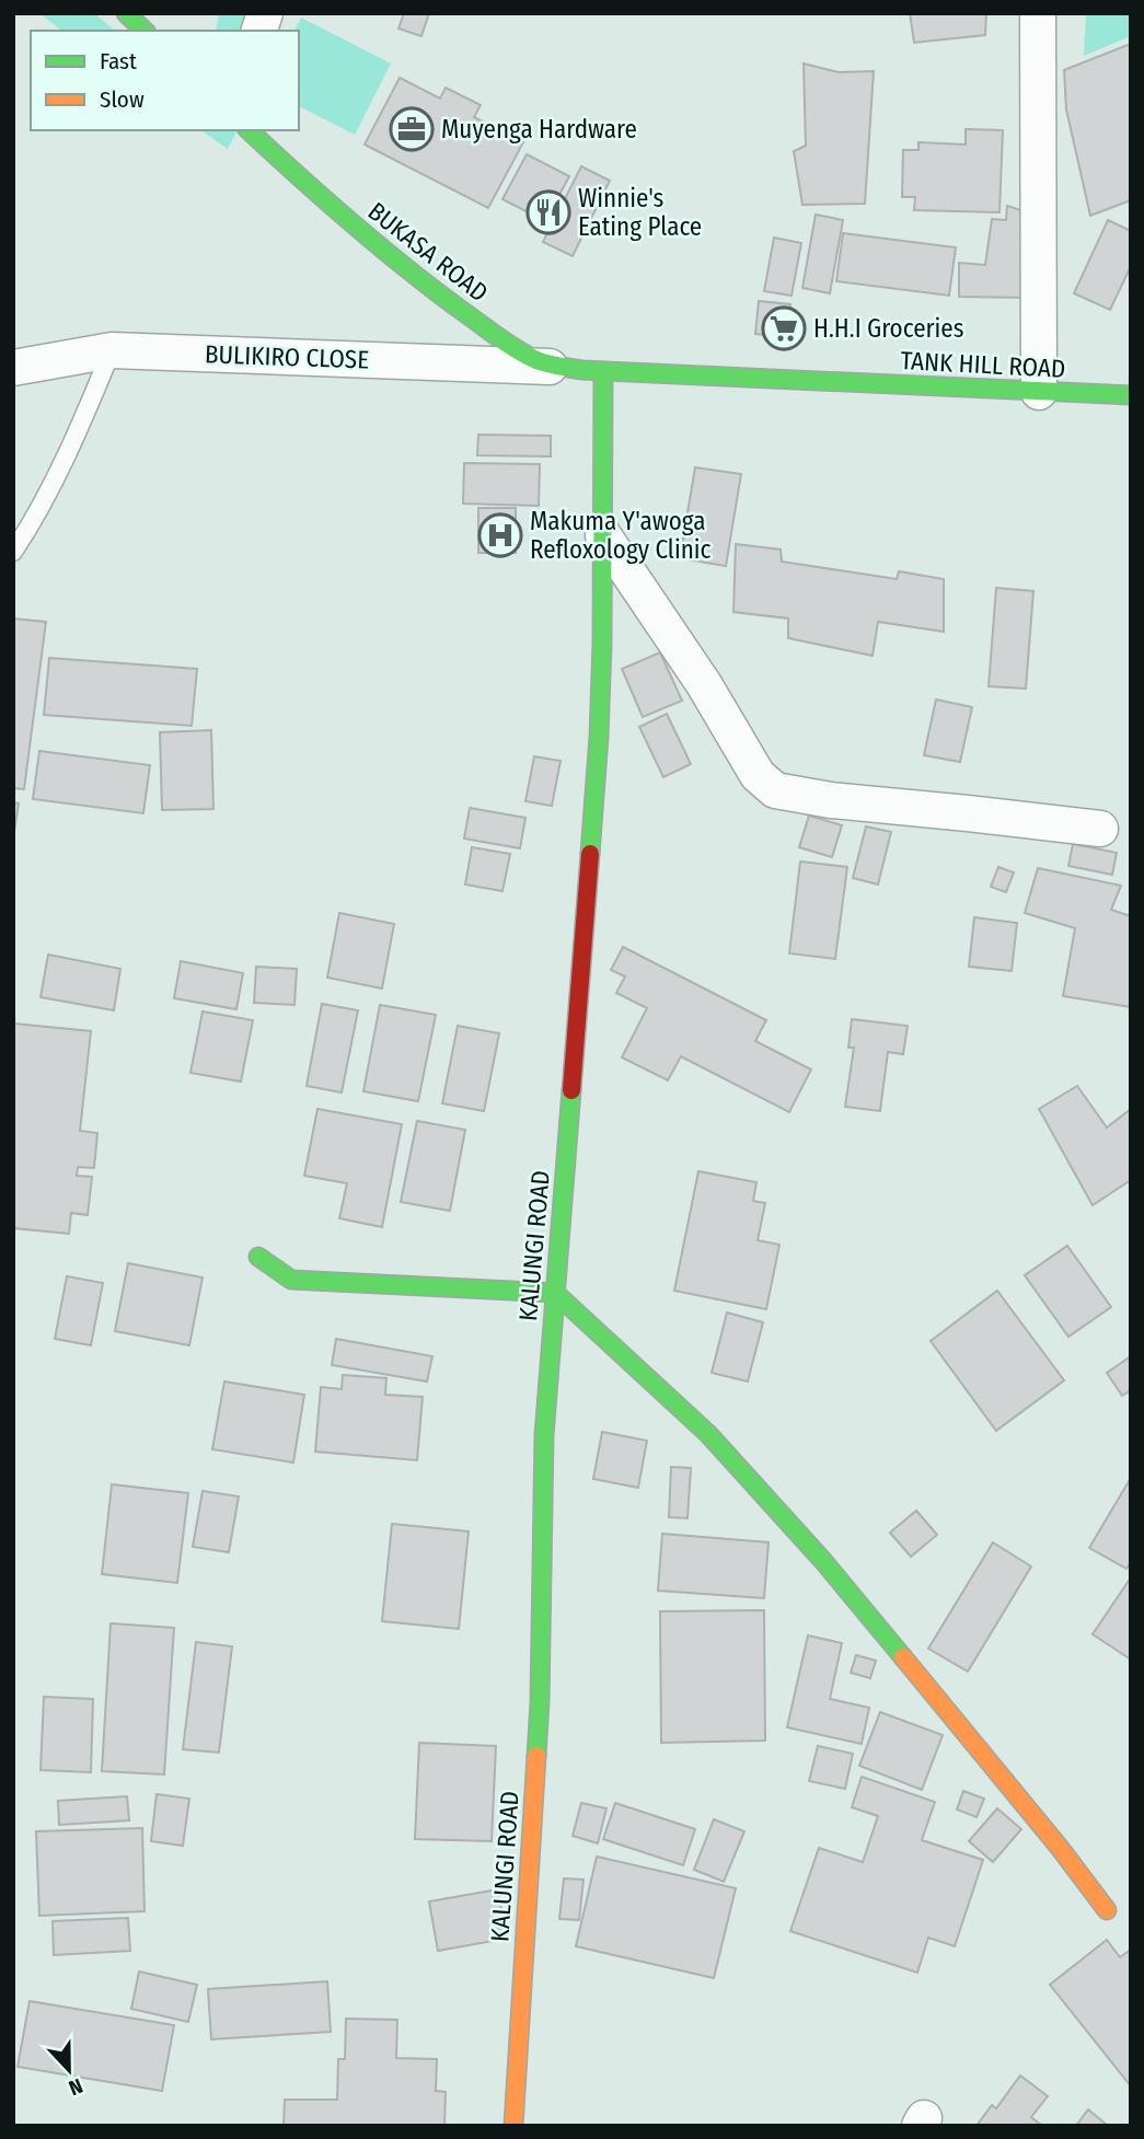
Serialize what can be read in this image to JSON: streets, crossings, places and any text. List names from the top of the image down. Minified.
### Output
{"streets":{"street":["BUKASA ROAD","BULIKIRO CLOSE","TANK HILL ROAD","KALUNGI ROAD"]},"crossings":[["BUKASA ROAD","BULIKIRO CLOSE"],["BUKASA ROAD","TANK HILL ROAD"],["BUKASA ROAD","KALUNGI ROAD"],["TANK HILL ROAD","KALUNGI ROAD"]],"places":{"office":["Muyenga Hardware"],"restaurant":["Winnie's Eating Place"],"supermarket":["H.H.I Groceries"],"hospital":["Makuma Y'awoga Refloxology Clinic"]},"legend":["Fast","Slow"],"north":"bottom"}
